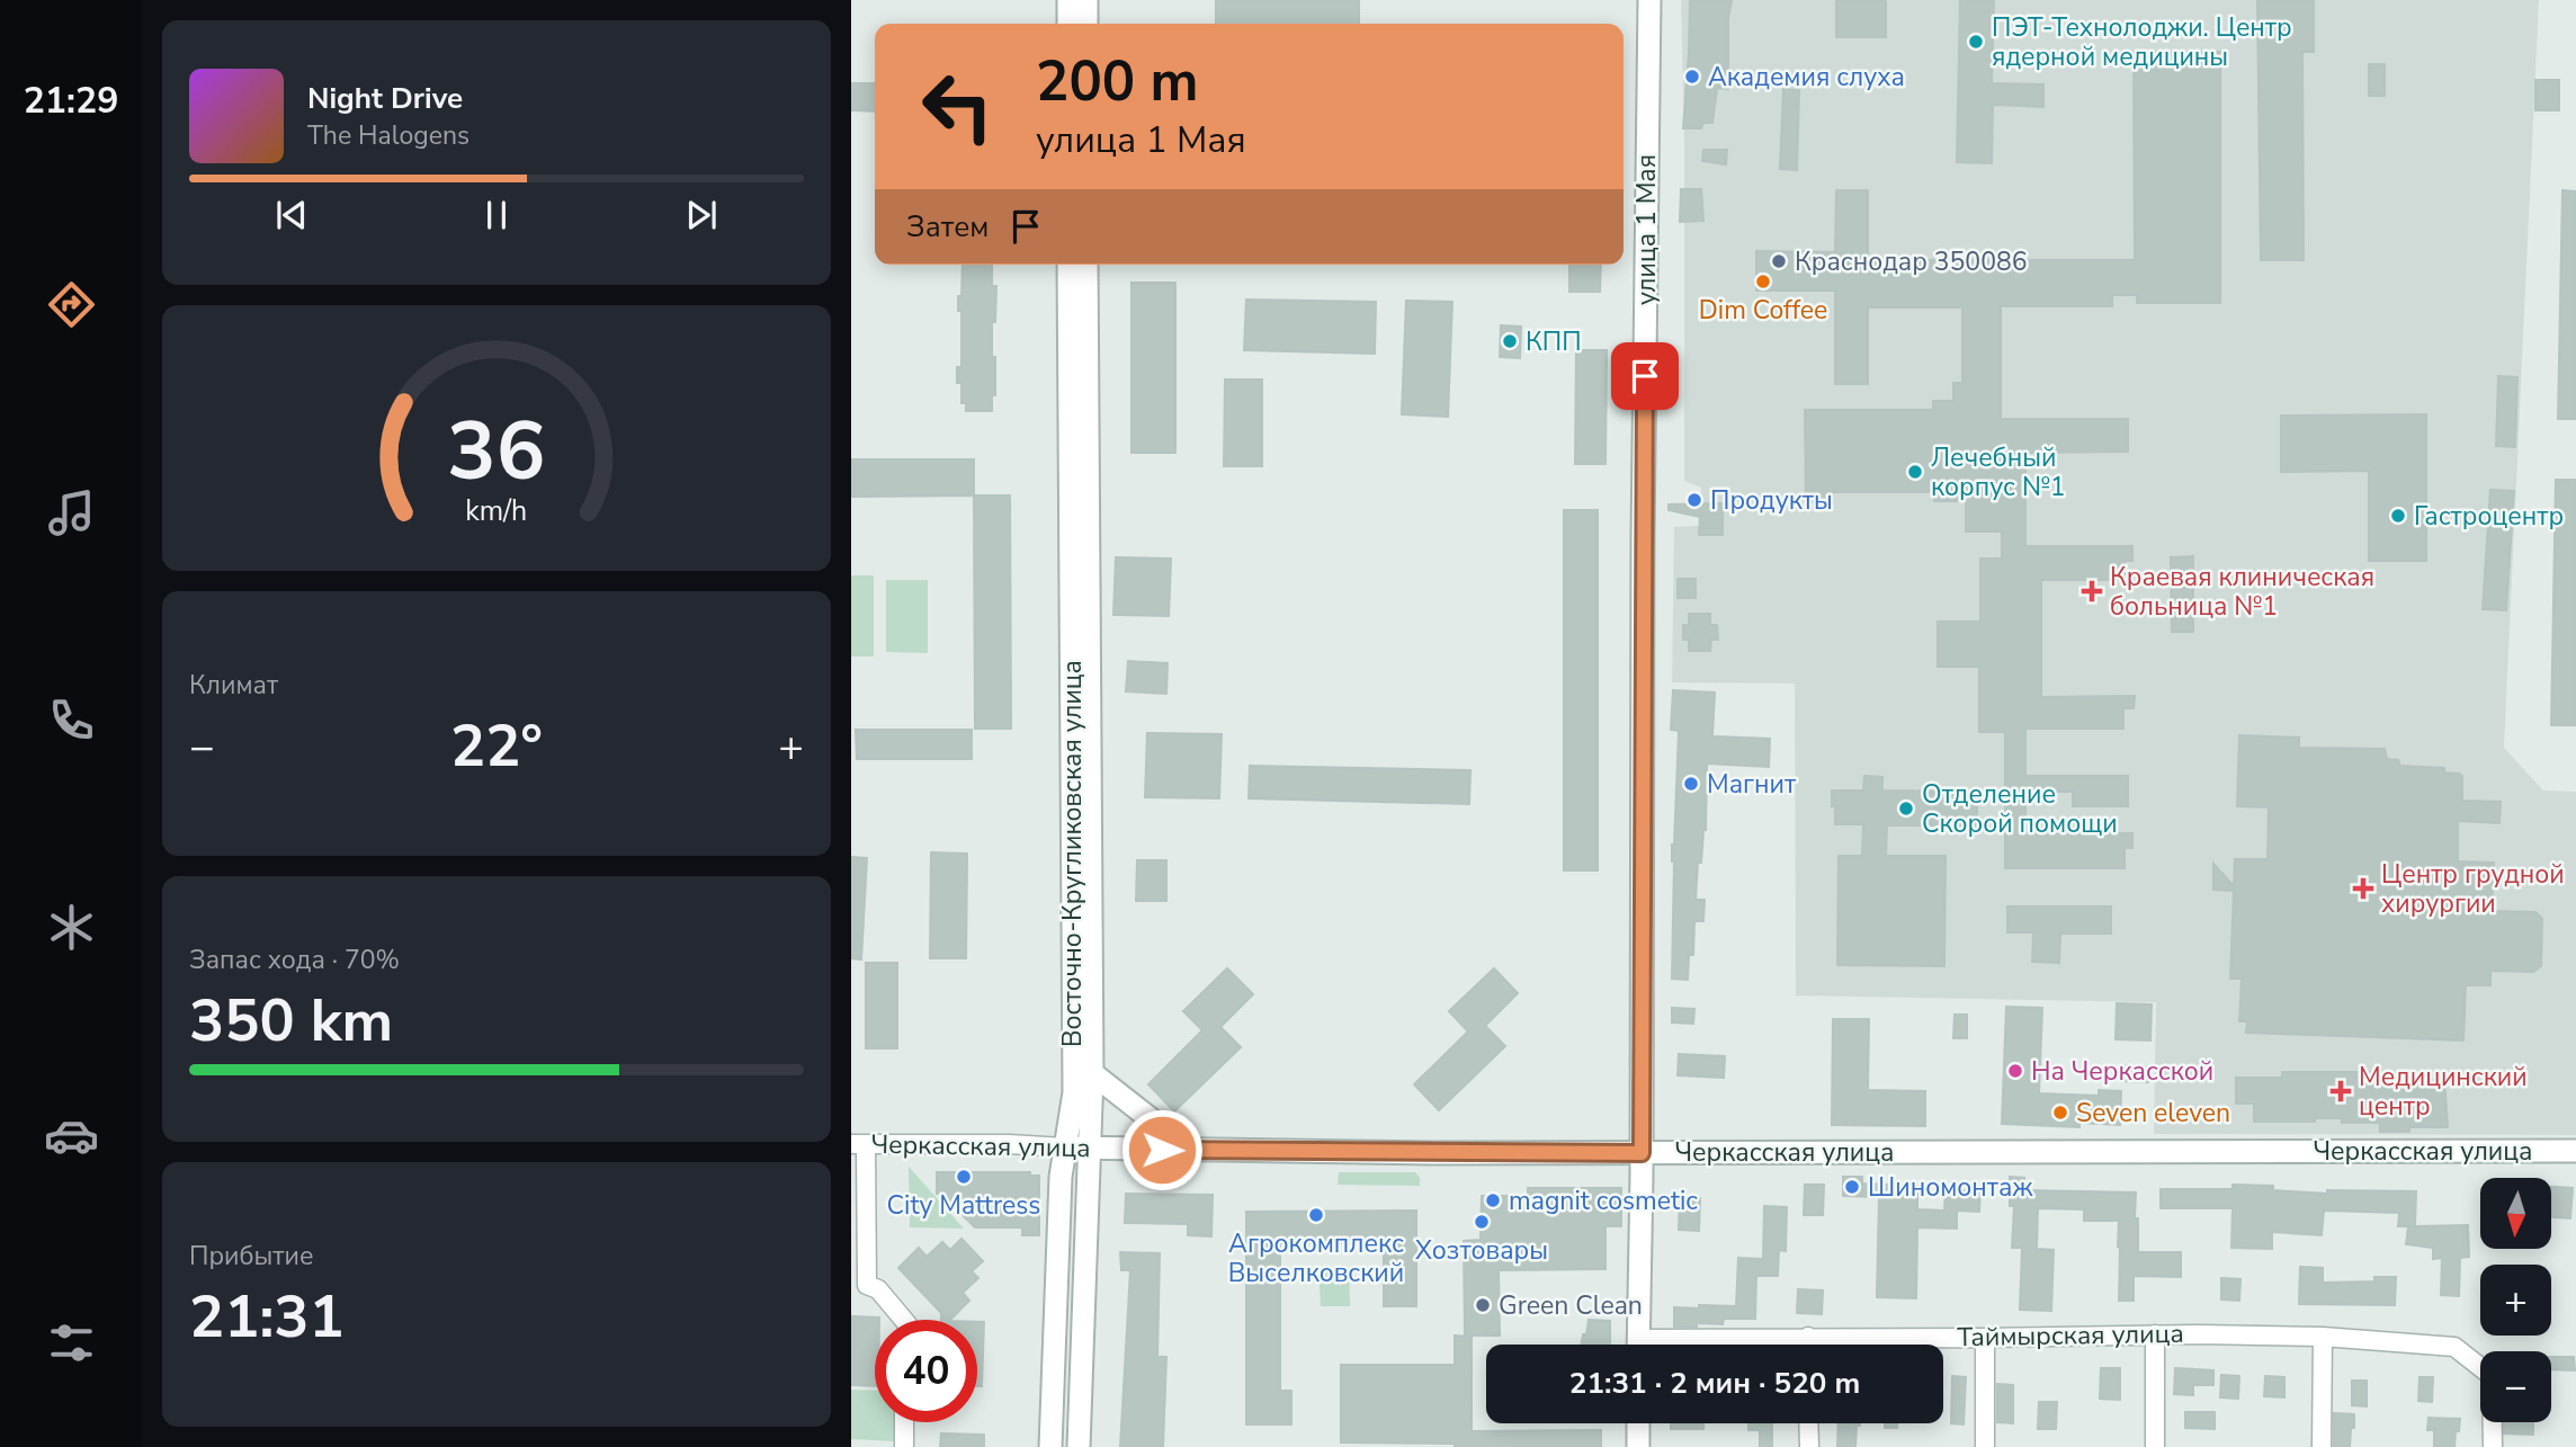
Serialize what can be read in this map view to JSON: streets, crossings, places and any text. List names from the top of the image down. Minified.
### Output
{"streets":{"street":["улица 1 Мая","Восточно-Кругликовская улица","Черкасская улица","Таймырская улица"]},"crossings":[["улица 1 Мая","Черкасская улица"],["Восточно-Кругликовская улица","Черкасская улица"]],"places":{"other":["ПЭТ-Технолоджи. Центр ядерной медицины","Академия слуха","Краснодар 350086","Dim Coffee","КПП","Лечебный корпус №1","Продукты","Гастроцентр","Магнит","Отделение Скорой помощи","На Черкасской","Seven eleven","City Mattress","Шиномонтаж","magnit cosmetic","Агрокомплекс Выселковский","Хозтовары","Green Clean"],"health":["Краевая клиническая больница №1","Центр грудной хирургии","Медицинский центр"]},"north":"bottom","page":{"tabs":"21:29","turn":["200 m","улица 1 Мая"],"song":["Night Drive","The Halogens"],"then":"Затем","tile":["Климат",["Запас хода · 70%","350 km"],["Прибытие","21:31"]],"heat":["−","22°","+"],"map_buttons":["+","−"],"limit":"40","trip":"21:31 · 2 мин · 520 m","gauge":["36","km/h"]}}
